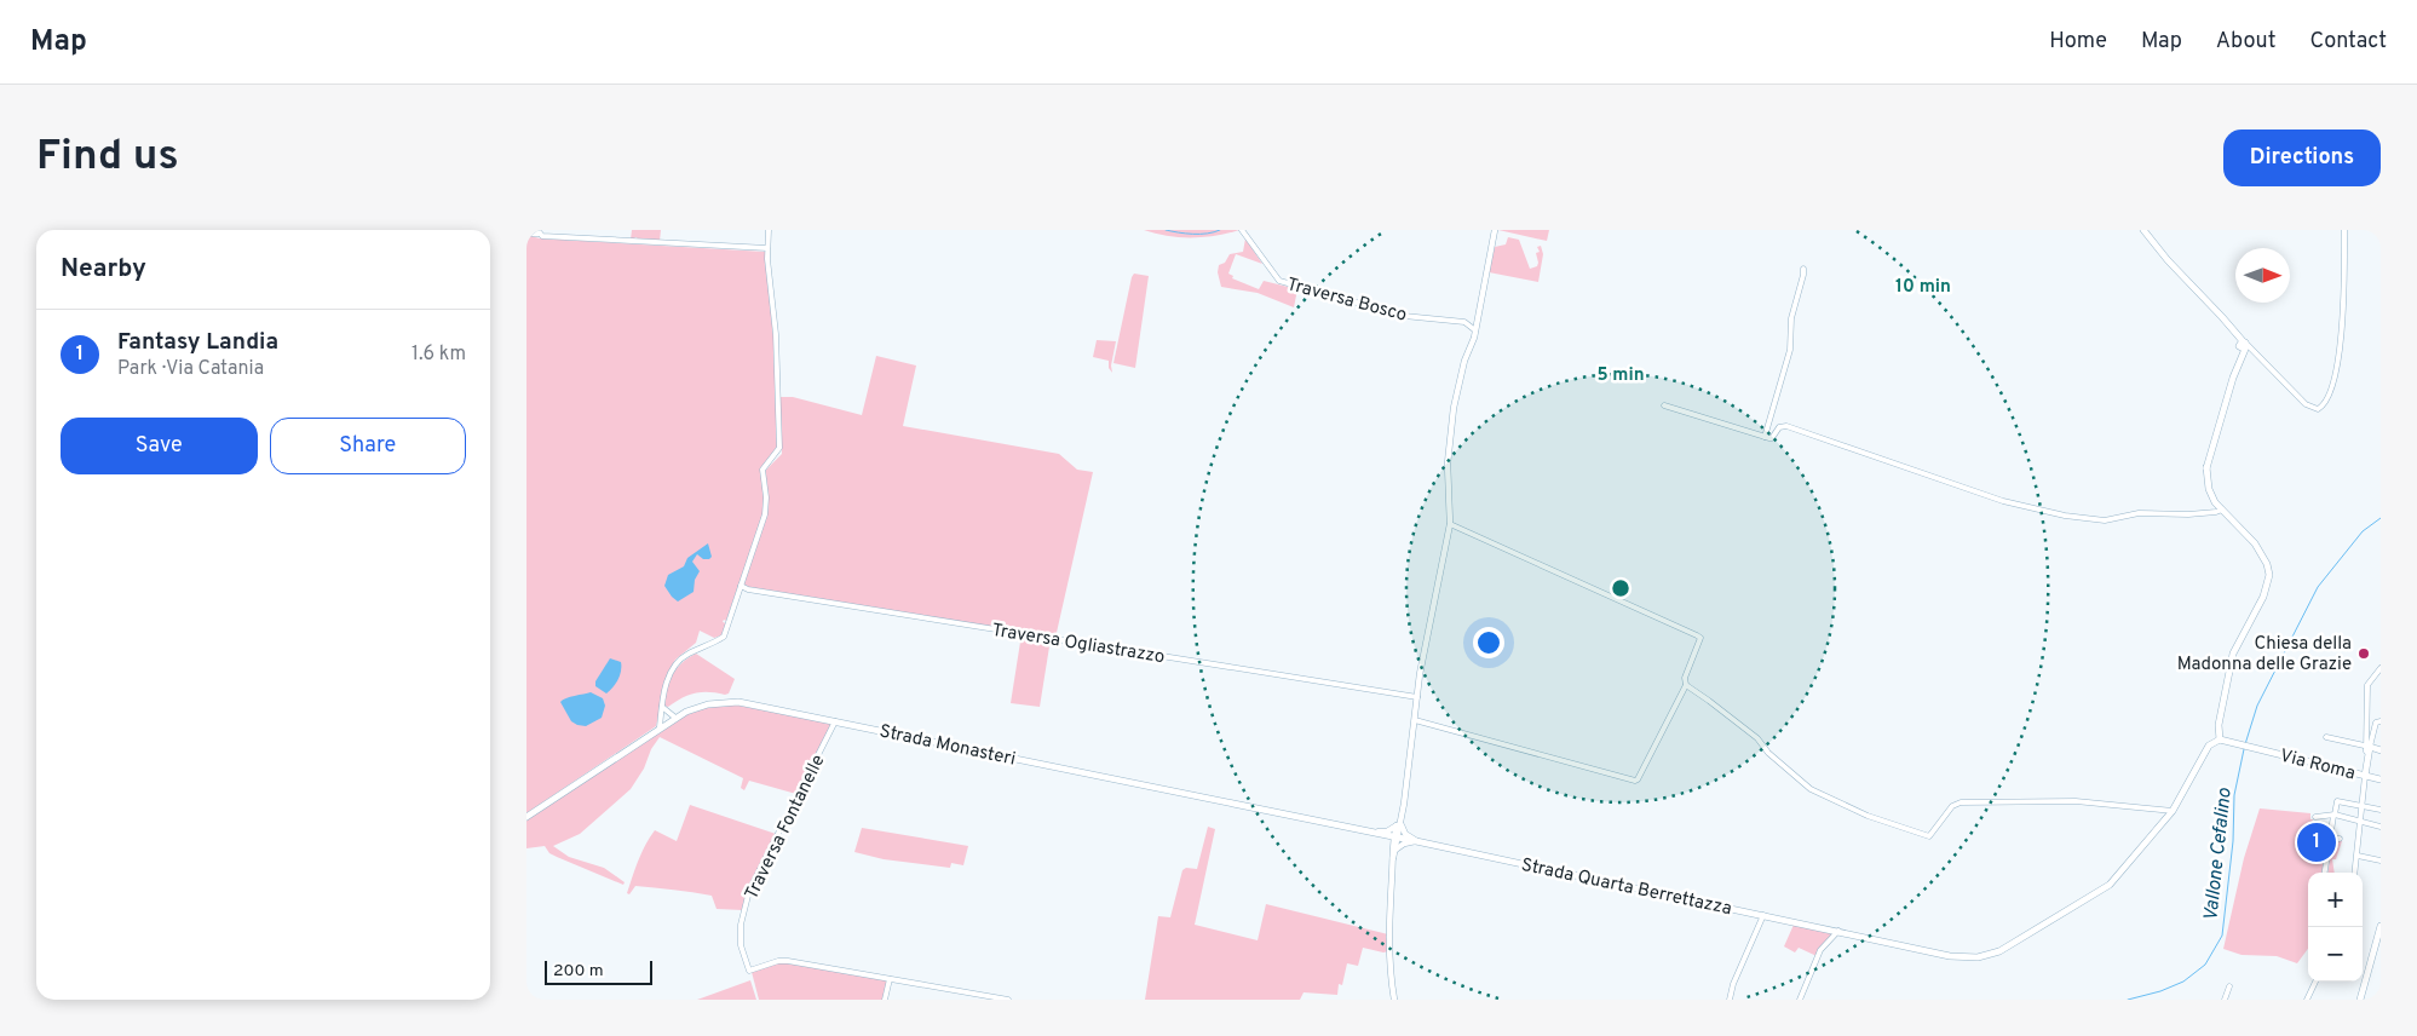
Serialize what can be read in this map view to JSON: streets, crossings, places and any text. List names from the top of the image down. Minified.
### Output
{"streets":{"main road":["Strada Monasteri","Via Roma","Strada Quarta Berrettazza"],"street":["Traversa Bosco","Traversa Ogliastrazzo","Traversa Fontanelle"]},"crossings":[["Strada Monasteri","Traversa Fontanelle"],["Strada Monasteri","Strada Quarta Berrettazza"],["Via Roma","Strada Quarta Berrettazza"]],"water":["Vallone Cefalino"],"places":["Chiesa della Madonna delle Grazie"],"scale_bar":"200 m","north":"right","page":{"header":"Map","nav":["Home","Map","About","Contact"],"buttons":["Directions",["Save","Share"]],"title":"Find us","heading":"Nearby","list":[{"mark":"1","name":"Fantasy Landia","note":"Park · Via Catania","value":"1.6 km"}],"pins":"1","map_buttons":["+","−"],"scale":"200 m"},"rings":["10 min","5 min"]}
